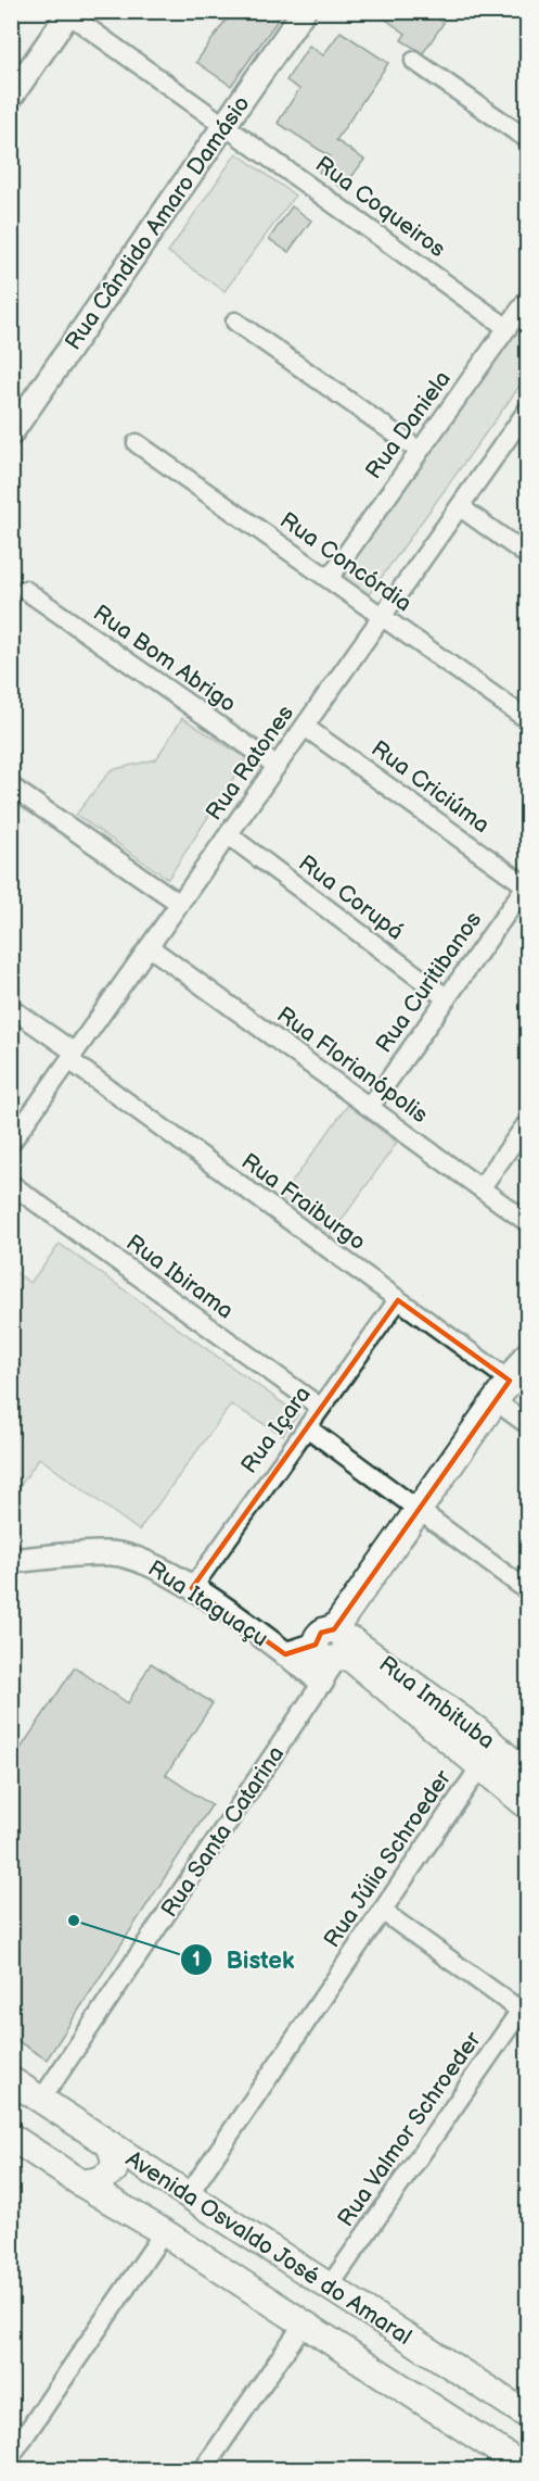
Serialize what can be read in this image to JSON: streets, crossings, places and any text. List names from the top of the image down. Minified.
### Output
{"streets":{"main road":["Rua Imbituba","Rua Santa Catarina","Avenida Osvaldo José do Amaral"],"street":["Rua Coqueiros","Rua Cândido Amaro Damásio","Rua Daniela","Rua Concórdia","Rua Bom Abrigo","Rua Ratones","Rua Criciúma","Rua Corupá","Rua Curitibanos","Rua Florianópolis","Rua Fraiburgo","Rua Ibirama","Rua Içara","Rua Itaguaçu","Rua Júlia Schroeder","Rua Valmor Schroeder"]},"crossings":[["Rua Coqueiros","Rua Cândido Amaro Damásio"],["Rua Coqueiros","Rua Daniela"],["Rua Daniela","Rua Concórdia"],["Rua Concórdia","Rua Ratones"],["Rua Bom Abrigo","Rua Ratones"],["Rua Ratones","Rua Criciúma"],["Rua Ratones","Rua Corupá"],["Rua Ratones","Rua Florianópolis"],["Rua Ratones","Rua Fraiburgo"],["Rua Criciúma","Rua Curitibanos"],["Rua Corupá","Rua Curitibanos"],["Rua Curitibanos","Rua Florianópolis"],["Rua Fraiburgo","Rua Içara"],["Rua Fraiburgo","Rua Santa Catarina"],["Rua Ibirama","Rua Içara"],["Rua Içara","Rua Itaguaçu"],["Rua Itaguaçu","Rua Santa Catarina"],["Rua Imbituba","Rua Júlia Schroeder"],["Rua Santa Catarina","Avenida Osvaldo José do Amaral"],["Rua Júlia Schroeder","Avenida Osvaldo José do Amaral"],["Rua Valmor Schroeder","Avenida Osvaldo José do Amaral"]],"places":["Bistek"]}
